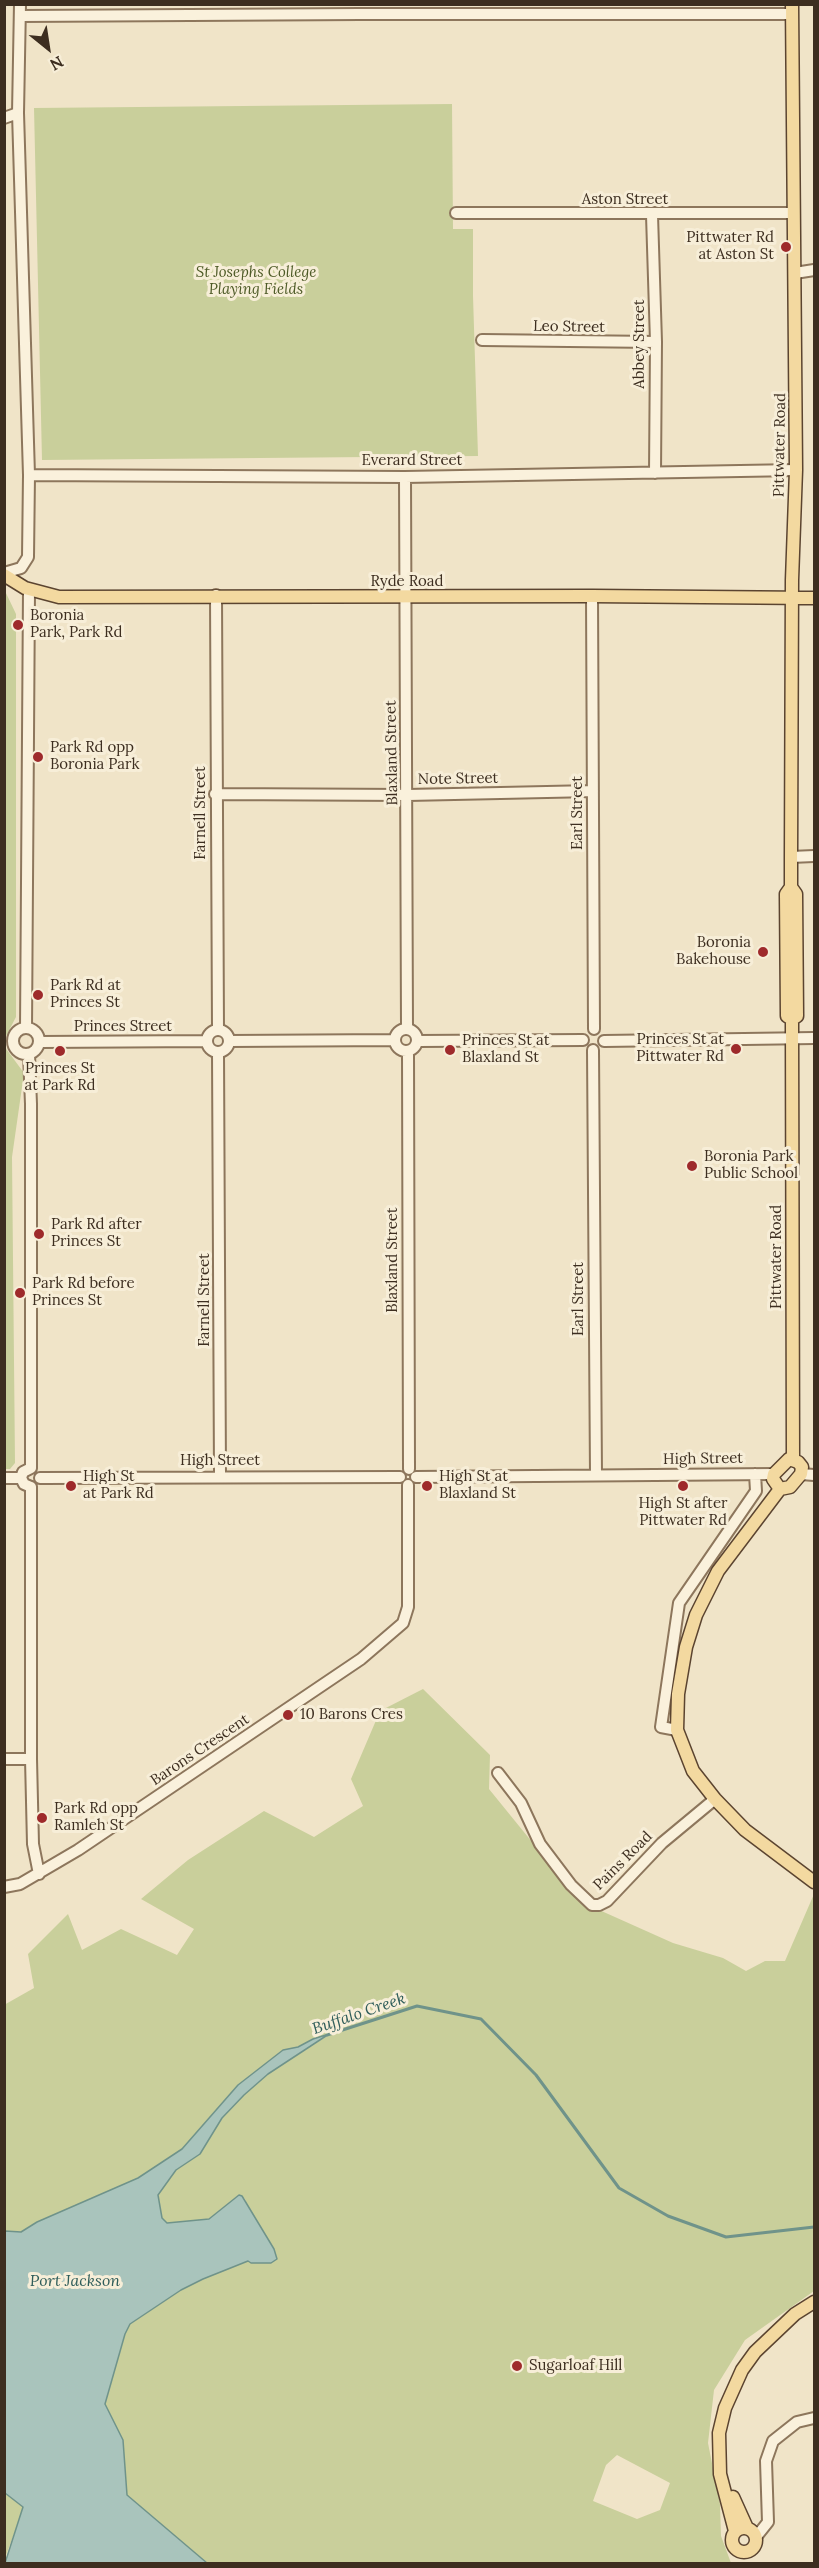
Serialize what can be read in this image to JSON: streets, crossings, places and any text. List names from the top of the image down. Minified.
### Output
{"streets":{"main road":["Pittwater Road","Ryde Road"],"street":["Aston Street","Leo Street","Abbey Street","Everard Street","Blaxland Street","Note Street","Farnell Street","Earl Street","Princes Street","High Street","Barons Crescent","Pains Road"]},"crossings":[["Aston Street","Abbey Street"],["Aston Street","Pittwater Road"],["Leo Street","Abbey Street"],["Abbey Street","Everard Street"],["Pittwater Road","Everard Street"],["Pittwater Road","Ryde Road"],["Pittwater Road","High Street"],["Everard Street","Blaxland Street"],["Ryde Road","Blaxland Street"],["Ryde Road","Farnell Street"],["Ryde Road","Earl Street"],["Blaxland Street","Note Street"],["Blaxland Street","High Street"],["Blaxland Street","Barons Crescent"],["Note Street","Farnell Street"],["Note Street","Earl Street"],["Farnell Street","Princes Street"],["Farnell Street","High Street"],["Earl Street","High Street"]],"water":["Buffalo Creek","Port Jackson"],"parks":["St Josephs College Playing Fields"],"places":["Pittwater Rd at Aston St","Boronia Park, Park Rd","Park Rd opp Boronia Park","Boronia Bakehouse","Park Rd at Princes St","Princes St at Pittwater Rd","Princes St at Blaxland St","Princes St at Park Rd","Boronia Park Public School","Park Rd after Princes St","Park Rd before Princes St","High St at Park Rd","High St at Blaxland St","High St after Pittwater Rd","10 Barons Cres","Park Rd opp Ramleh St","Sugarloaf Hill"],"north":"bottom right"}
